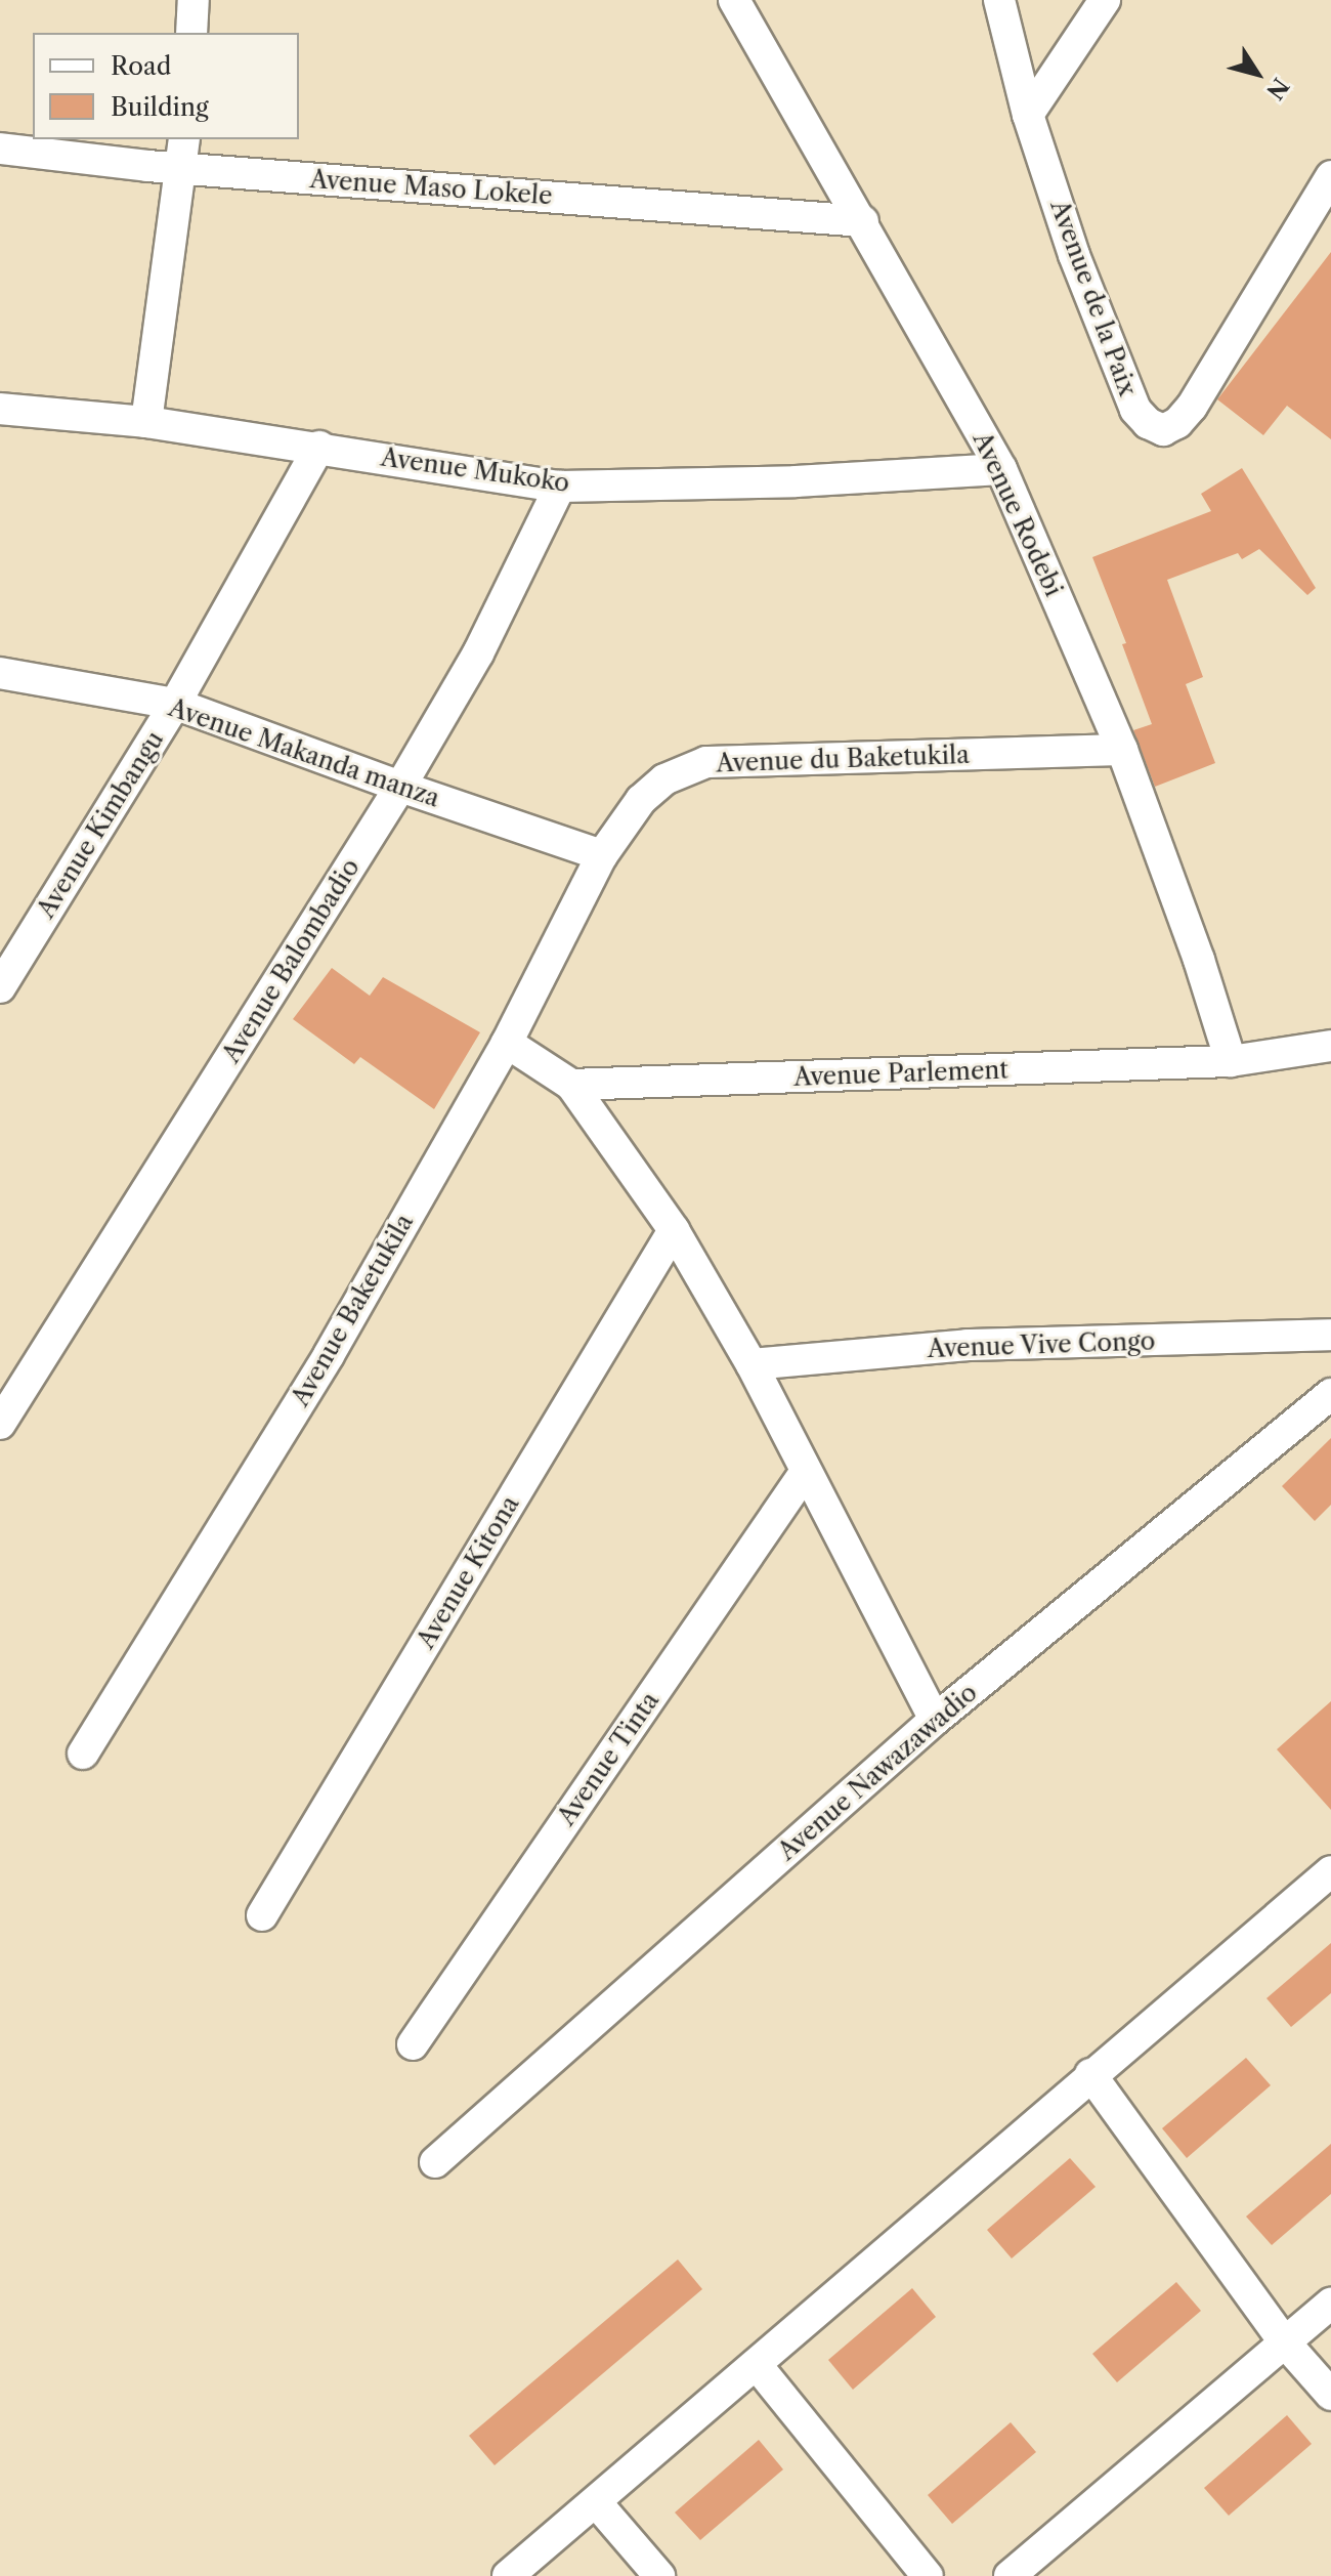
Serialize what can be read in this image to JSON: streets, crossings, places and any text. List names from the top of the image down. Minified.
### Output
{"streets":{"street":["Avenue Maso Lokele","Avenue de la Paix","Avenue Mukoko","Avenue Rodebi","Avenue Makanda manza","Avenue du Baketukila","Avenue Kimbangu","Avenue Balombadio","Avenue Parlement","Avenue Baketukila","Avenue Vive Congo","Avenue Kitona","Avenue Tinta","Avenue Nawazawadio"]},"crossings":[["Avenue Maso Lokele","Avenue Rodebi"],["Avenue Mukoko","Avenue Rodebi"],["Avenue Mukoko","Avenue Kimbangu"],["Avenue Mukoko","Avenue Balombadio"],["Avenue Rodebi","Avenue du Baketukila"],["Avenue Rodebi","Avenue Parlement"],["Avenue Makanda manza","Avenue du Baketukila"],["Avenue Makanda manza","Avenue Kimbangu"],["Avenue Makanda manza","Avenue Balombadio"],["Avenue Makanda manza","Avenue Baketukila"],["Avenue du Baketukila","Avenue Baketukila"]],"legend":["Road","Building"],"north":"bottom right"}
